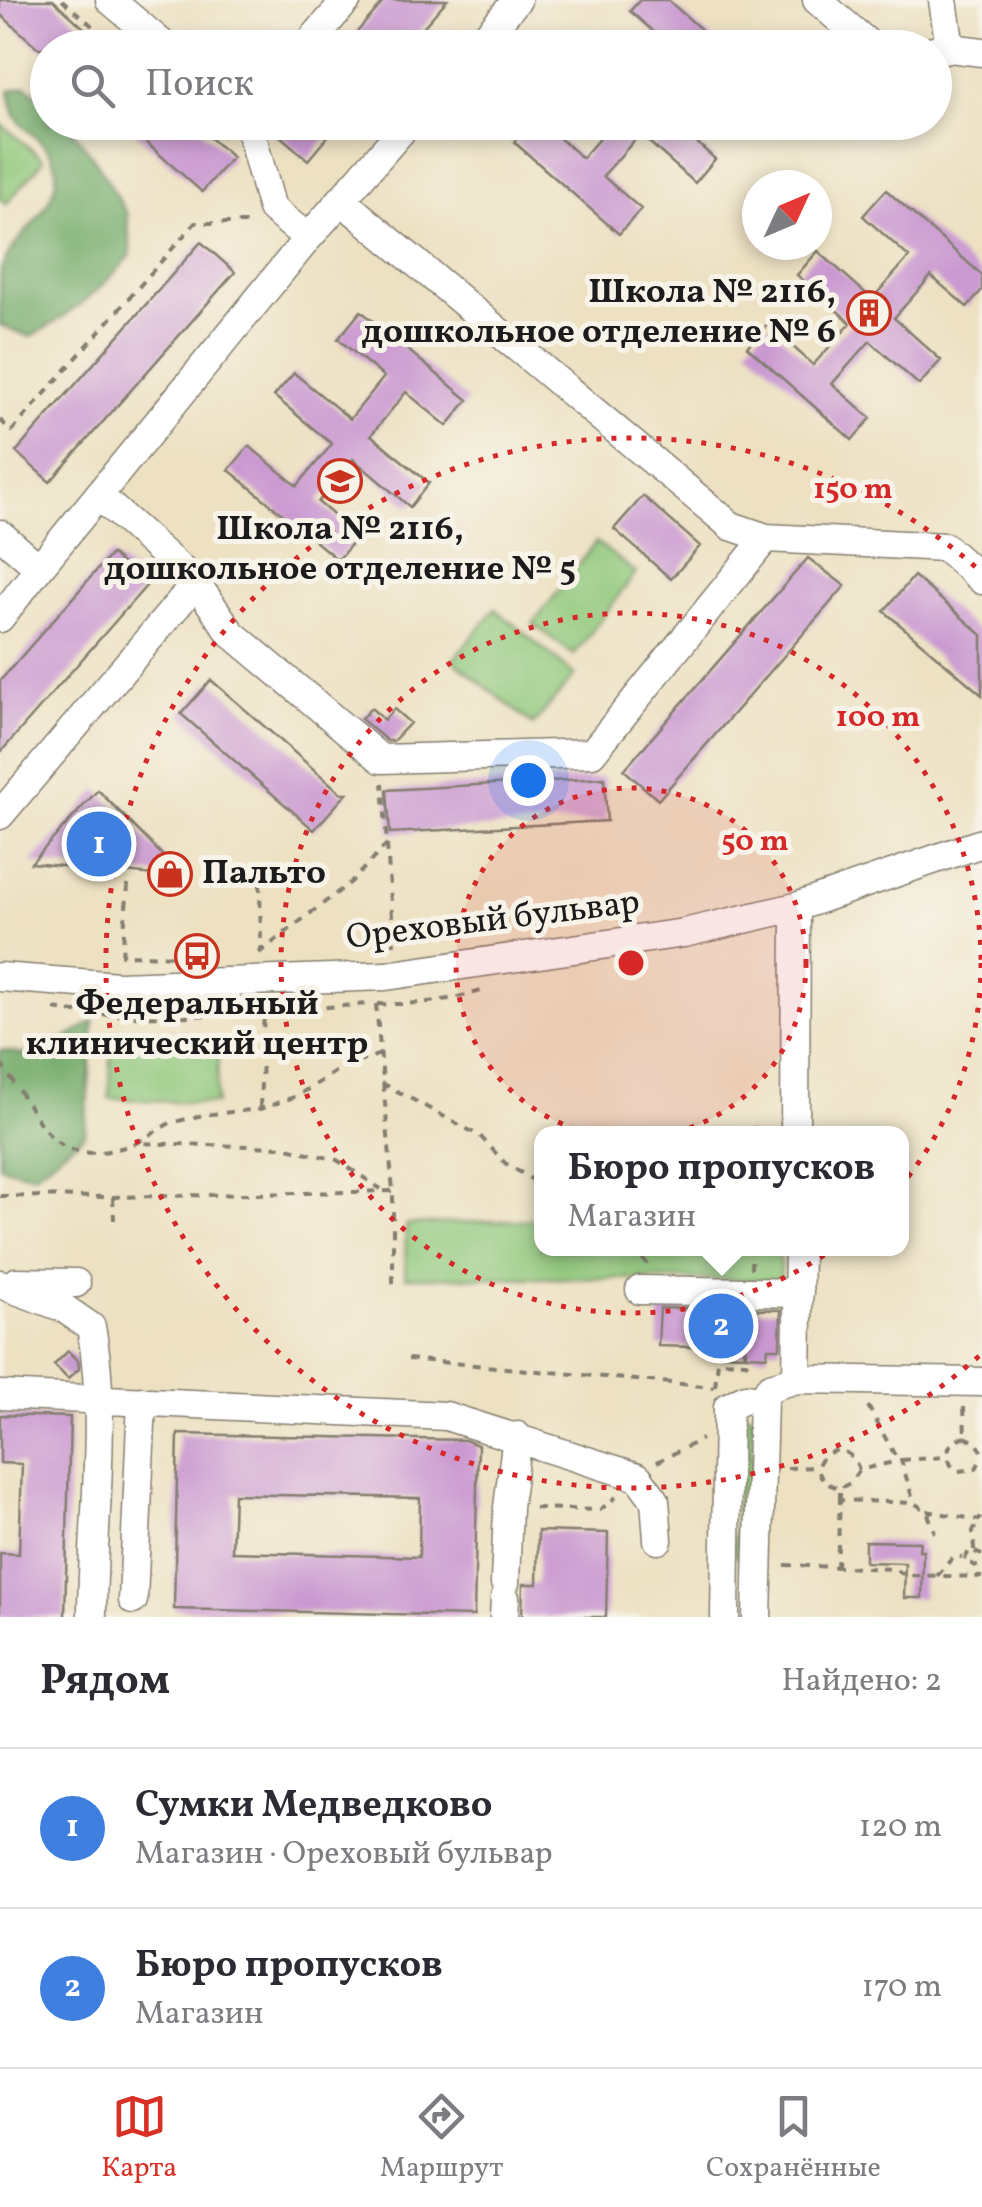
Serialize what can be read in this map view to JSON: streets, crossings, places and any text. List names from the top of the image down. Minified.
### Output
{"streets":{"street":["Ореховый бульвар"]},"places":{"building":["Школа № 2116, дошкольное отделение № 6"],"school or university":["Школа № 2116, дошкольное отделение № 5"],"shop":["Пальто"],"bus stop":["Федеральный клинический центр"]},"north":"top right","page":{"search":"Поиск","pins":["1","2"],"popup":["Бюро пропусков","Магазин"],"heading":["Рядом","Найдено: 2"],"list":[{"mark":"1","name":"Сумки Медведково","note":"Магазин · Ореховый бульвар","value":"120 m"},{"mark":"2","name":"Бюро пропусков","note":"Магазин","value":"170 m"}],"nav":["Карта","Маршрут","Сохранённые"]},"rings":["150 m","100 m","50 m"]}
